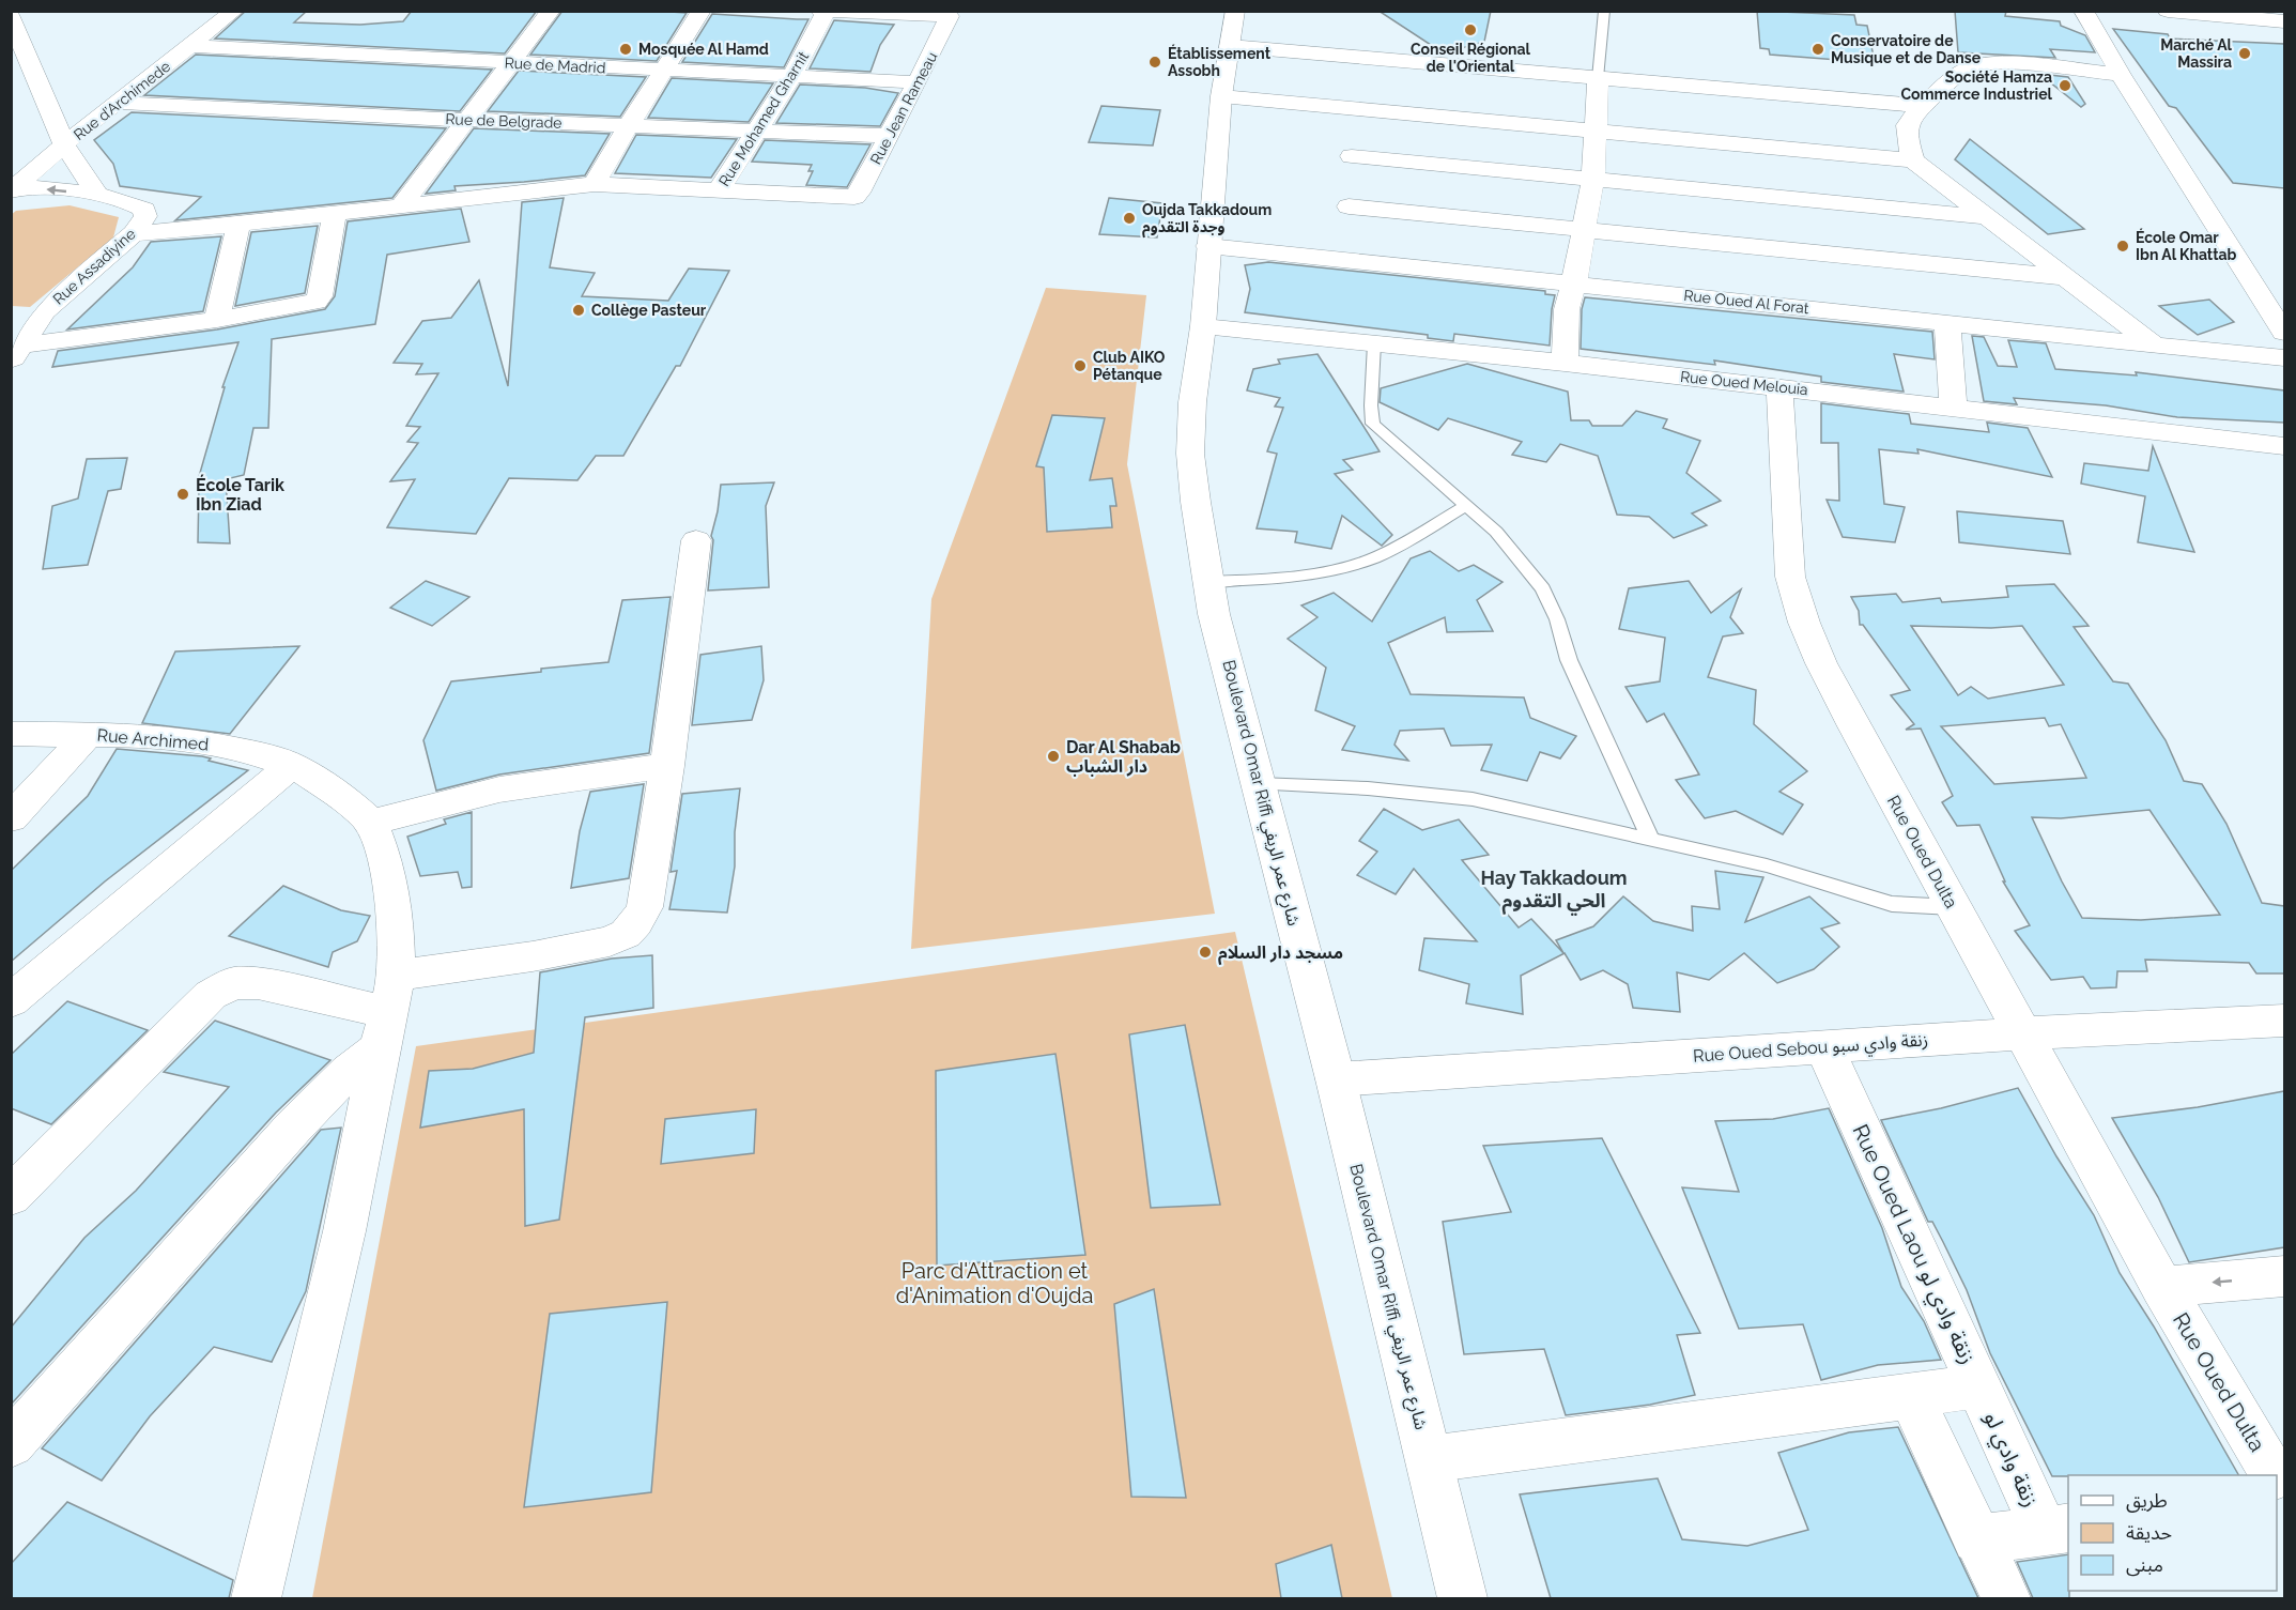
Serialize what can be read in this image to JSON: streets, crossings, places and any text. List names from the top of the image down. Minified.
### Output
{"streets":{"street":["Rue de Madrid","Rue d’Archimede","Rue Jean Rameau","Rue Mohamed Gharnit","Rue de Belgrade","Rue Assadiyine","Rue Oued Al Forat","Rue Oued Melouia","Rue Archimed","Boulevard Omar Riffi شارع عمر الريفي","Rue Oued Dulta","Rue Oued Sebou زنقة وادي سبو","Rue Oued Laou زنقة وادي لو","زنقة وادي لو"]},"crossings":[["Rue de Madrid","Rue d’Archimede"],["Rue de Madrid","Rue Jean Rameau"],["Rue de Madrid","Rue Mohamed Gharnit"],["Rue d’Archimede","Rue de Belgrade"],["Rue d’Archimede","Rue Assadiyine"],["Rue Jean Rameau","Rue Mohamed Gharnit"],["Rue Jean Rameau","Rue de Belgrade"],["Rue Mohamed Gharnit","Rue de Belgrade"],["Rue Oued Al Forat","Boulevard Omar Riffi شارع عمر الريفي"],["Rue Oued Melouia","Boulevard Omar Riffi شارع عمر الريفي"],["Rue Oued Melouia","Rue Oued Dulta"],["Boulevard Omar Riffi شارع عمر الريفي","Rue Oued Sebou زنقة وادي سبو"],["Boulevard Omar Riffi شارع عمر الريفي","Rue Oued Laou زنقة وادي لو"],["Rue Oued Dulta","Rue Oued Sebou زنقة وادي سبو"],["Rue Oued Sebou زنقة وادي سبو","Rue Oued Laou زنقة وادي لو"],["Rue Oued Laou زنقة وادي لو","زنقة وادي لو"]],"districts":["Hay Takkadoum الحي التقدوم"],"parks":["Parc d'Attraction et d'Animation d'Oujda"],"places":["Conseil Régional de l'Oriental","Mosquée Al Hamd","Conservatoire de Musique et de Danse","Marché Al Massira","Établissement Assobh","Société Hamza Commerce Industriel","Oujda Takkadoum وجدة التقدوم","École Omar Ibn Al Khattab","Collège Pasteur","Club AIKO Pétanque","École Tarik Ibn Ziad","Dar Al Shabab دار الشباب","مسجد دار السلام"],"legend":["طريق","حديقة","مبنى"]}
